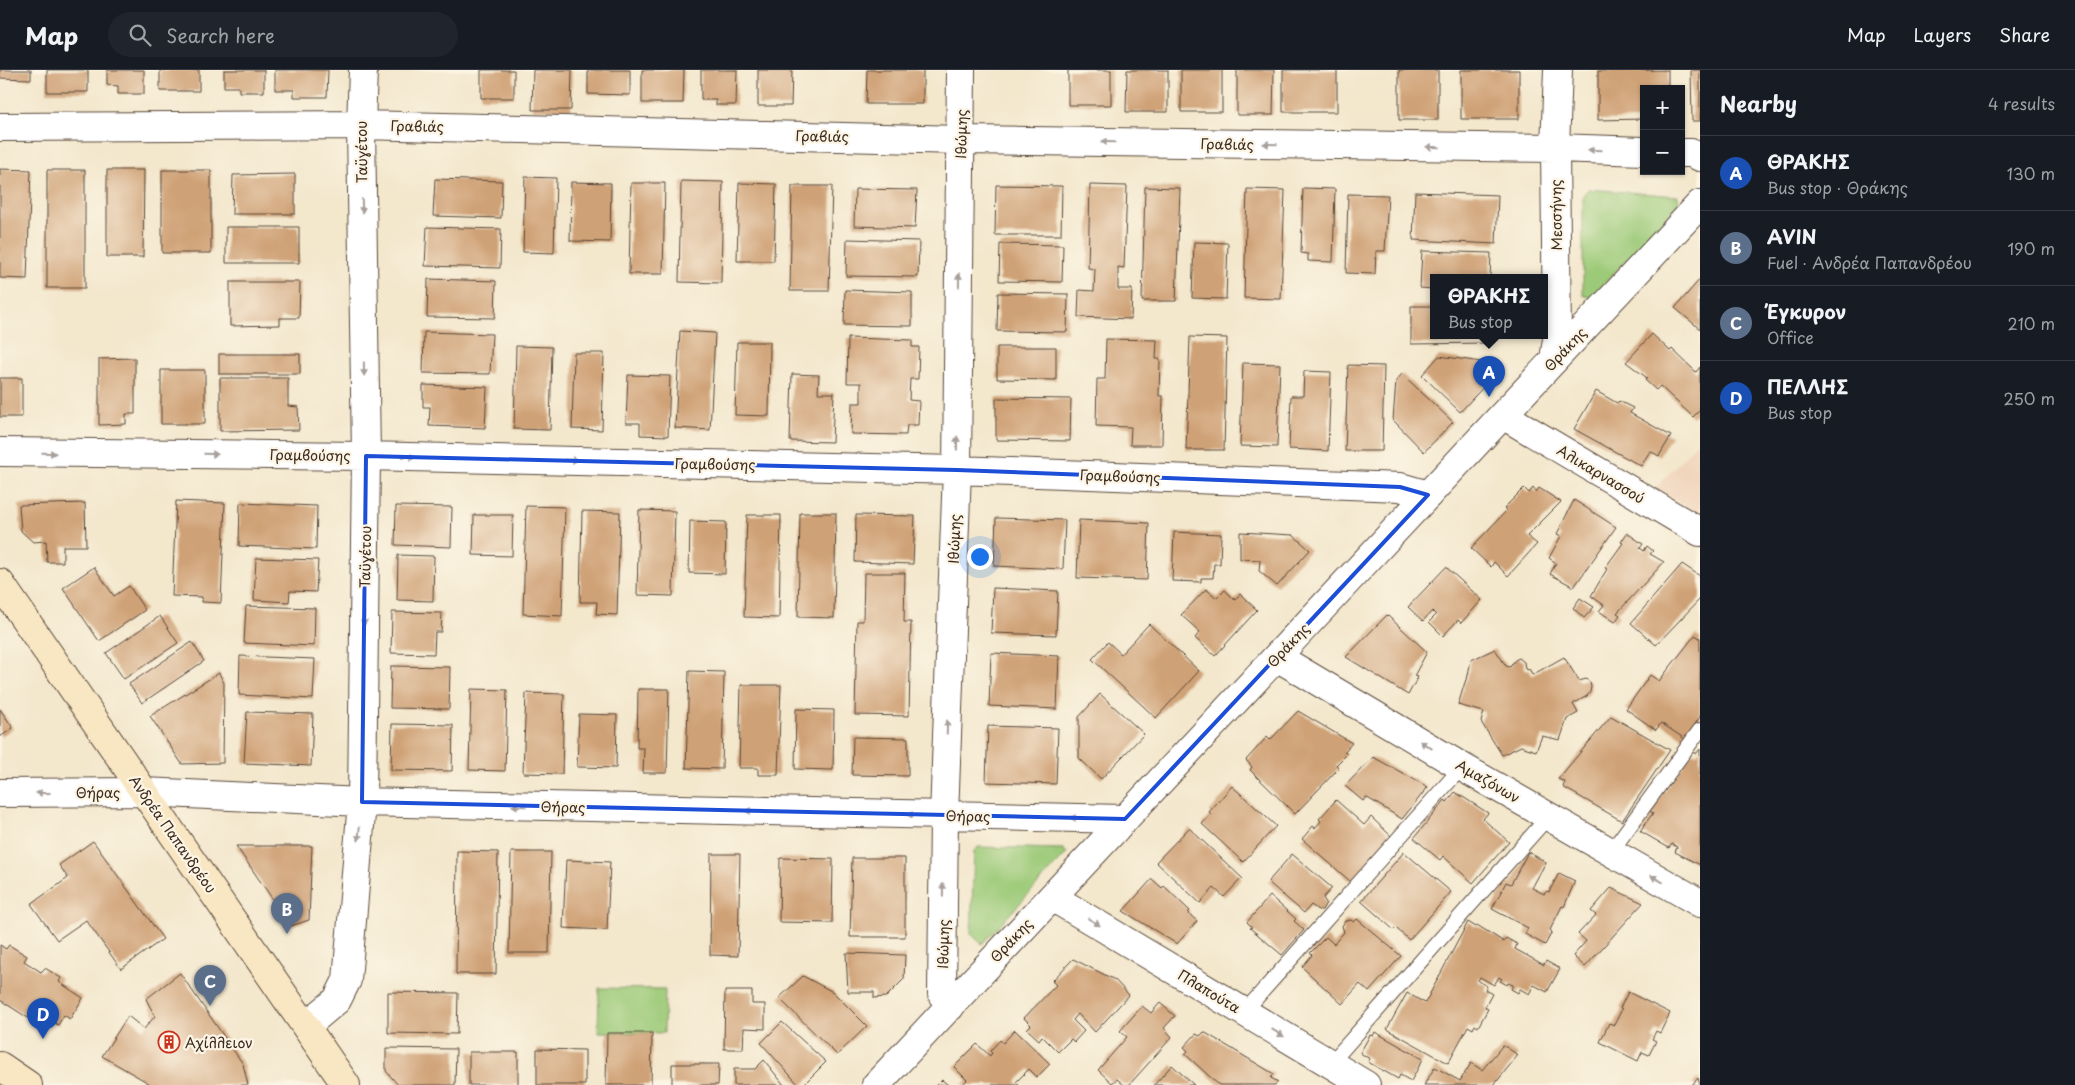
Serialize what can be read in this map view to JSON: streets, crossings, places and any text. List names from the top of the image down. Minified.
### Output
{"streets":{"main road":["Ανδρέα Παπανδρέου"],"street":["Γραβιάς","Ιθώμης","Ταϋγέτου","Μεσσήνης","Θράκης","Γραμβούσης","Αλικαρνασσού","Αμαζόνων","Θήρας","Πλαπούτα"]},"crossings":[["Γραβιάς","Ιθώμης"],["Γραβιάς","Ταϋγέτου"],["Γραβιάς","Μεσσήνης"],["Ιθώμης","Θράκης"],["Ιθώμης","Γραμβούσης"],["Ιθώμης","Θήρας"],["Ταϋγέτου","Γραμβούσης"],["Ταϋγέτου","Θήρας"],["Ταϋγέτου","Ανδρέα Παπανδρέου"],["Μεσσήνης","Θράκης"],["Θράκης","Γραμβούσης"],["Θράκης","Αλικαρνασσού"],["Θράκης","Αμαζόνων"],["Θράκης","Θήρας"],["Θράκης","Πλαπούτα"],["Θήρας","Ανδρέα Παπανδρέου"]],"one_way":["Γραβιάς","Ιθώμης","Ταϋγέτου","Γραμβούσης","Αμαζόνων","Θήρας","Πλαπούτα"],"places":{"building":["Αχίλλειον"]},"page":{"header":"Map","search":"Search here","nav":["Map","Layers","Share"],"heading":["Nearby","4 results"],"map_buttons":["+","−"],"list":[{"mark":"A","name":"ΘΡΑΚΗΣ","note":"Bus stop · Θράκης","value":"130 m"},{"mark":"B","name":"AVIN","note":"Fuel · Ανδρέα Παπανδρέου","value":"190 m"},{"mark":"C","name":"Έγκυρον","note":"Office","value":"210 m"},{"mark":"D","name":"ΠΕΛΛΗΣ","note":"Bus stop","value":"250 m"}],"popup":["ΘΡΑΚΗΣ","Bus stop"],"pins":["A","B","C","D"]}}
